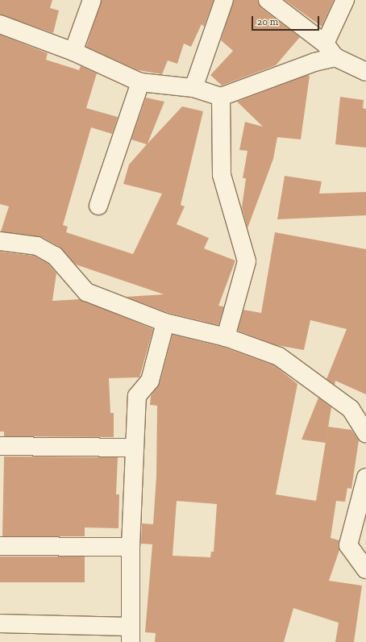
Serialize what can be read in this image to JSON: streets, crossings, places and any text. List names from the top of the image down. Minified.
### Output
{"scale_bar":"20 m"}
